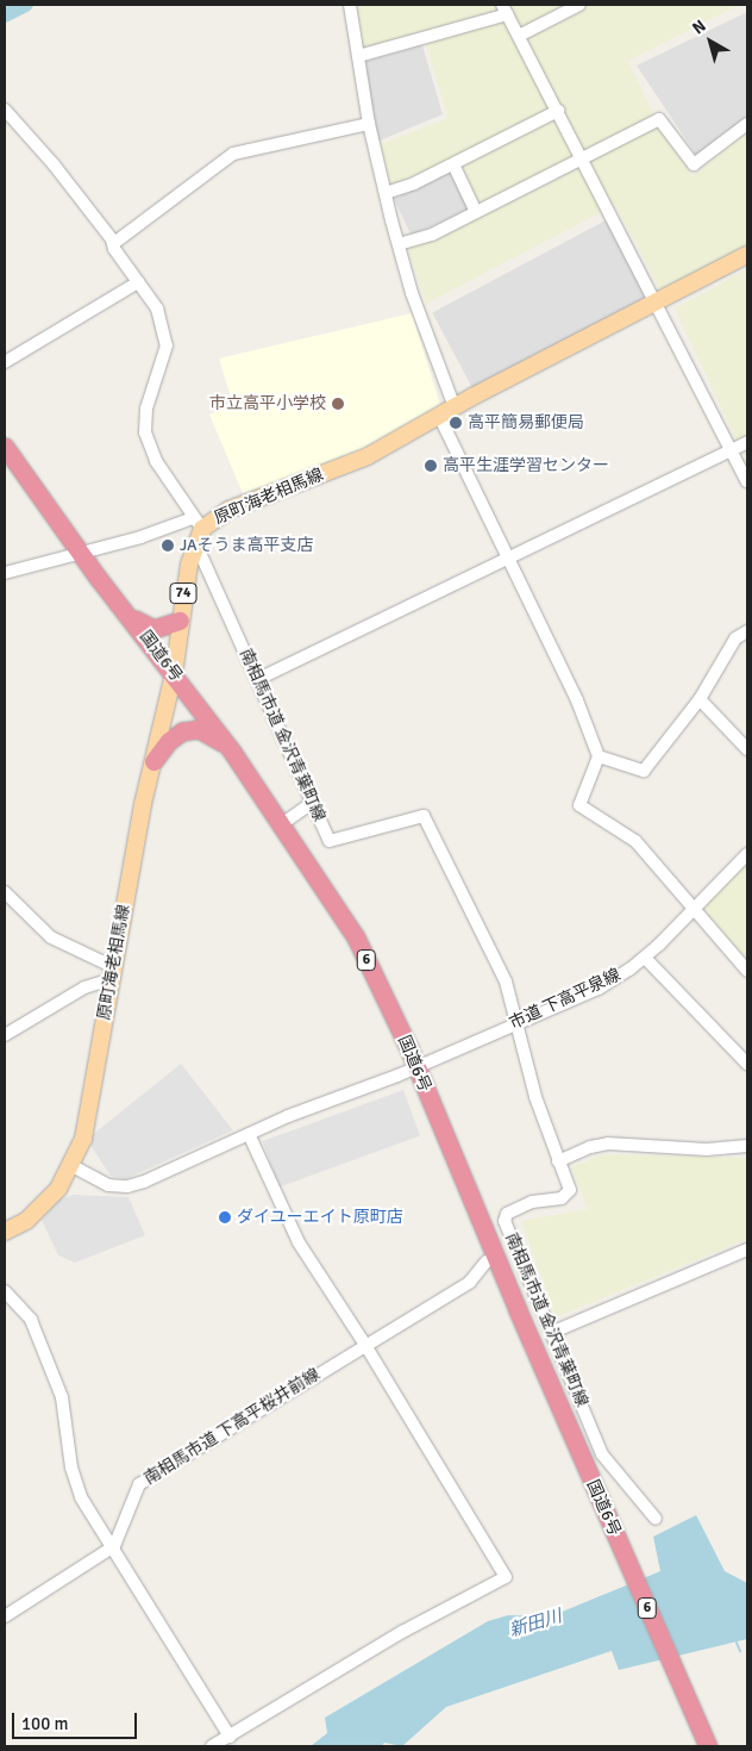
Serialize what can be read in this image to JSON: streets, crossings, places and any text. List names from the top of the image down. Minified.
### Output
{"streets":{"highway":["国道6号","6"],"main road":["原町海老相馬線","74"],"street":["南相馬市道 金沢青葉町線","市道 下高平泉線","南相馬市道 下高平桜井前線"]},"crossings":[["原町海老相馬線","国道6号"],["原町海老相馬線","南相馬市道 金沢青葉町線"],["原町海老相馬線","市道 下高平泉線"],["国道6号","市道 下高平泉線"],["南相馬市道 金沢青葉町線","市道 下高平泉線"]],"water":["新田川"],"places":["市立高平小学校","高平簡易郵便局","高平生涯学習センター","JAそうま高平支店","ダイユーエイト原町店"],"scale_bar":"100 m","north":"top left"}
